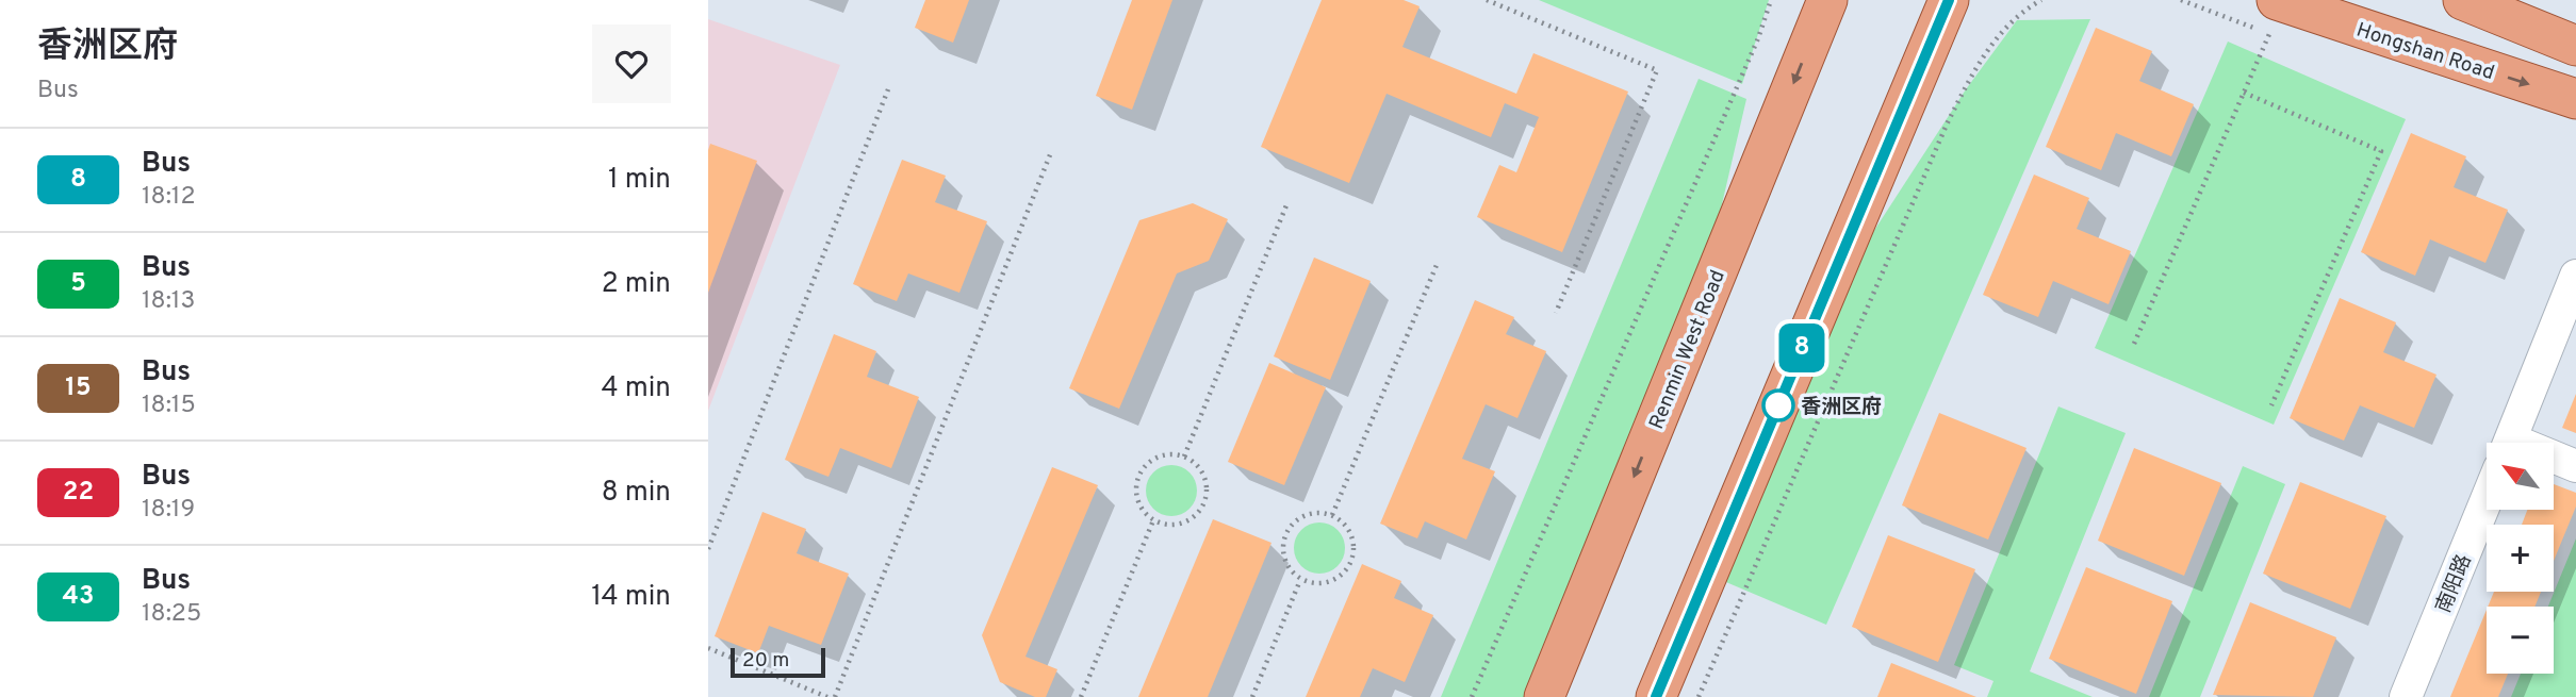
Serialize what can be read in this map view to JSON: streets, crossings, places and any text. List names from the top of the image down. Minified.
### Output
{"streets":{"main road":["Hongshan Road","Renmin West Road"],"lane":["南阳路"]},"places":["香洲区府"],"lines":["bus line 8"],"scale_bar":"20 m","north":"top left","page":{"heading":["香洲区府","Bus"],"on_map":"8","list":[{"mark":"8","name":"Bus","note":"18:12","value":"1 min"},{"mark":"5","name":"Bus","note":"18:13","value":"2 min"},{"mark":"15","name":"Bus","note":"18:15","value":"4 min"},{"mark":"22","name":"Bus","note":"18:19","value":"8 min"},{"mark":"43","name":"Bus","note":"18:25","value":"14 min"}],"map_buttons":["+","−"],"scale":"20 m"}}
